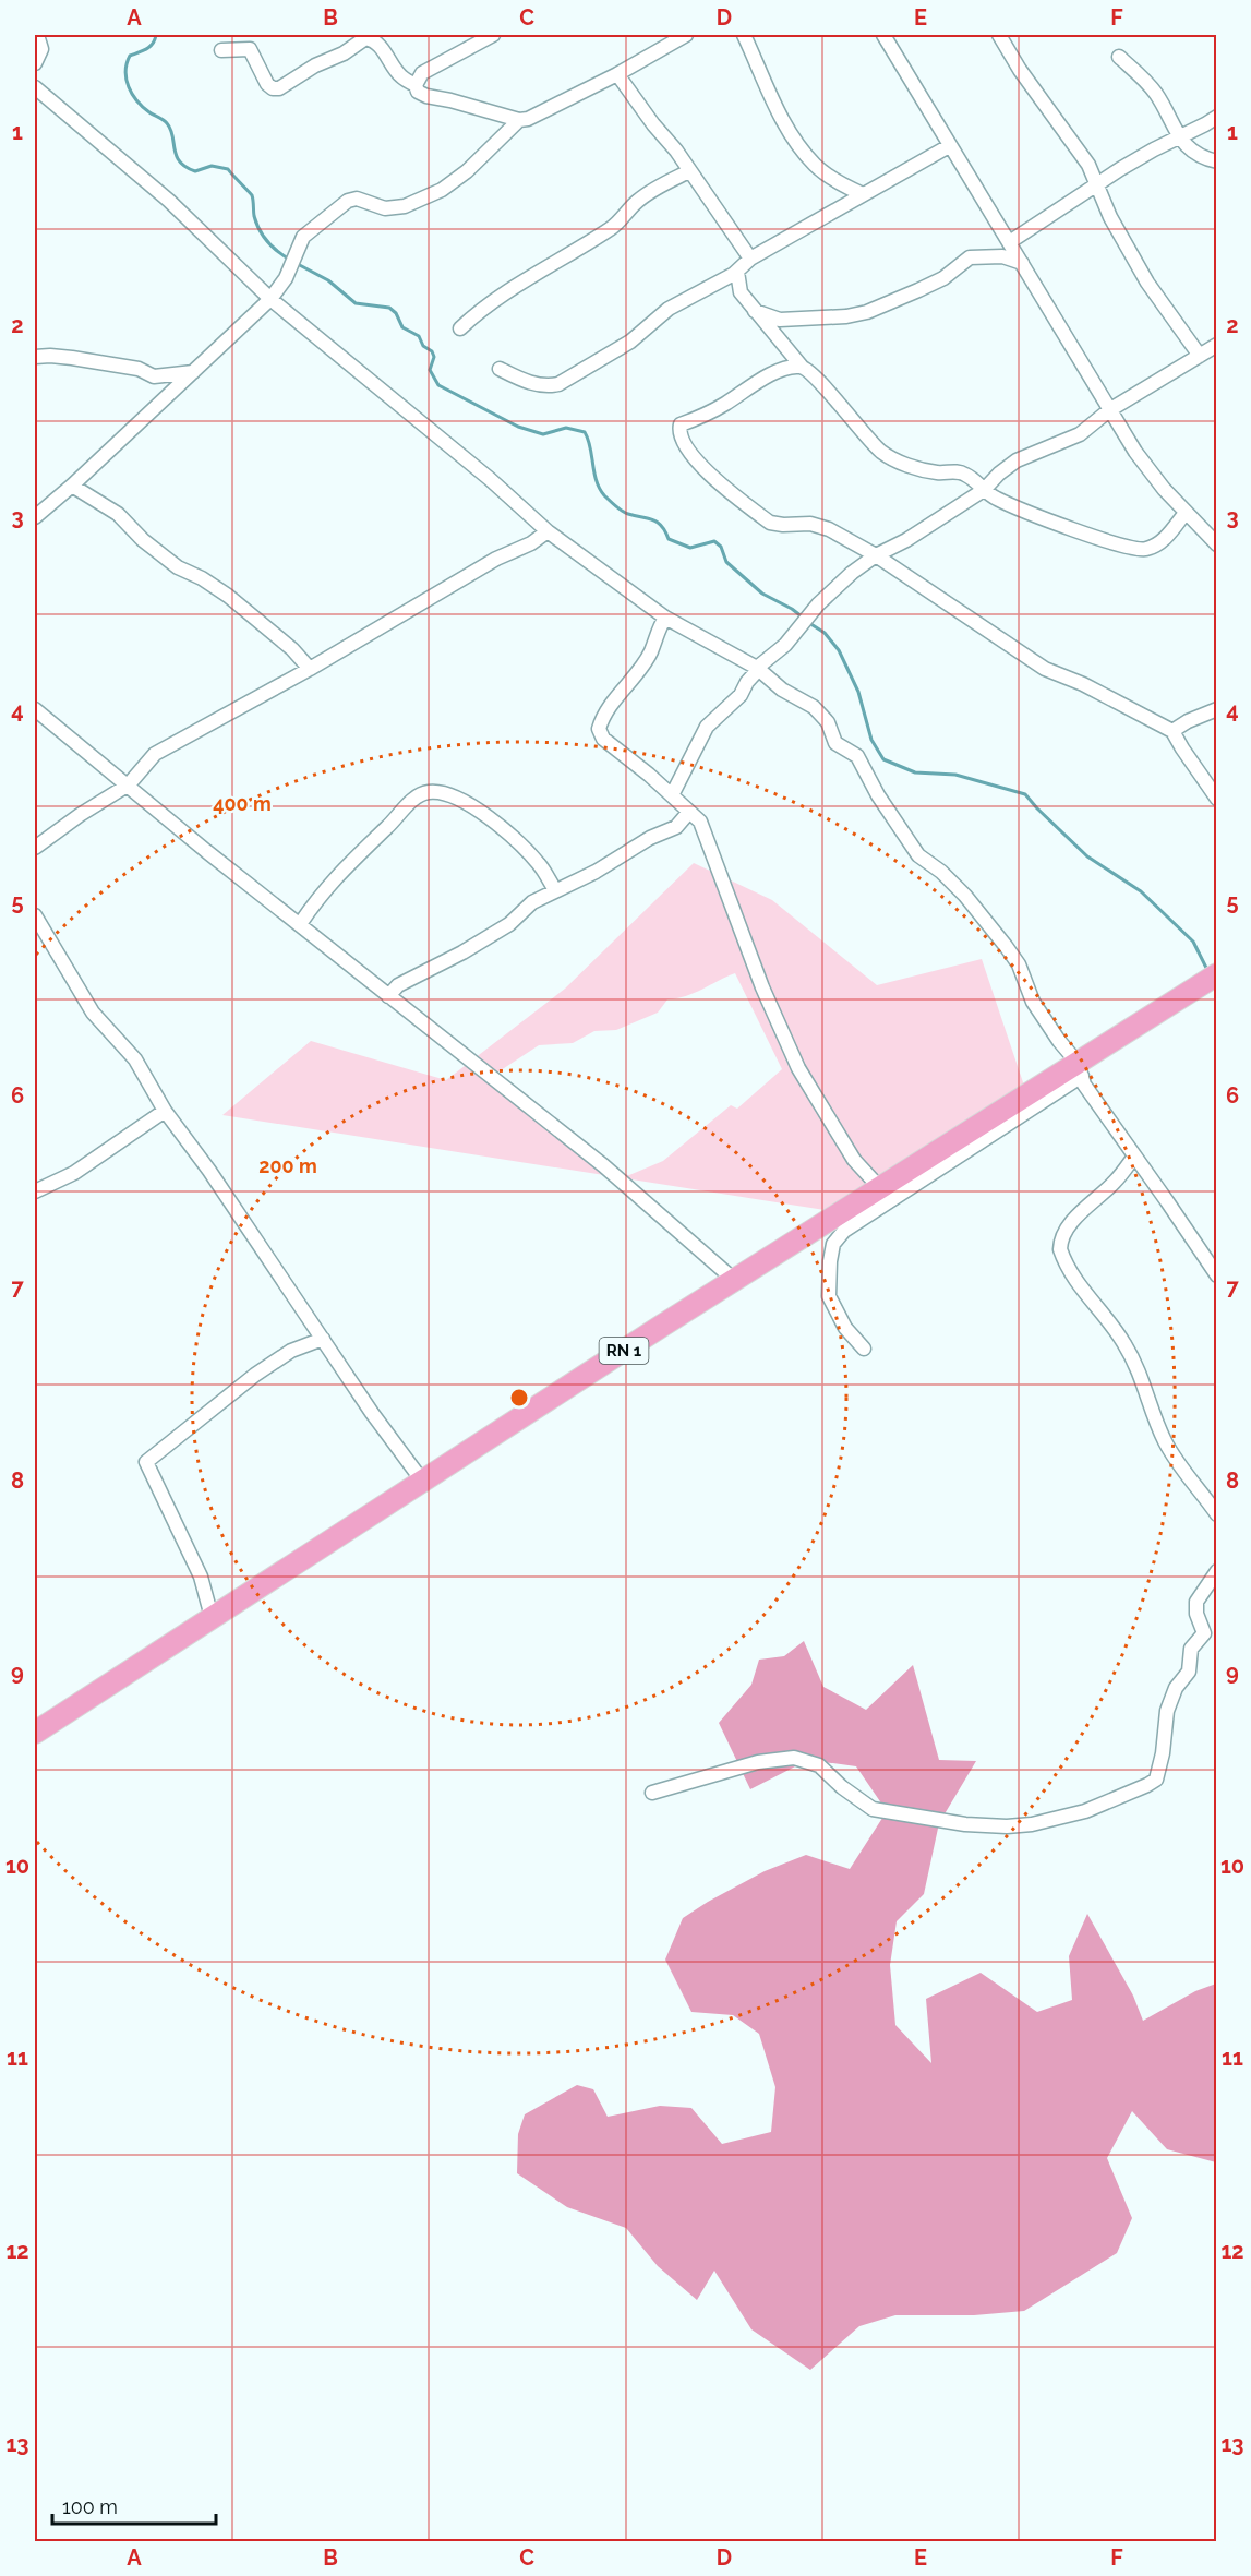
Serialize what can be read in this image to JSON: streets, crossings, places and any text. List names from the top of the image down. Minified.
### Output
{"streets":{"main road":["RN 1"]},"scale_bar":"100 m","grid":{"columns":["A","B","C","D","E","F"],"rows":["1","2","3","4","5","6","7","8","9","10","11","12","13"]},"rings":["400 m","200 m"]}
